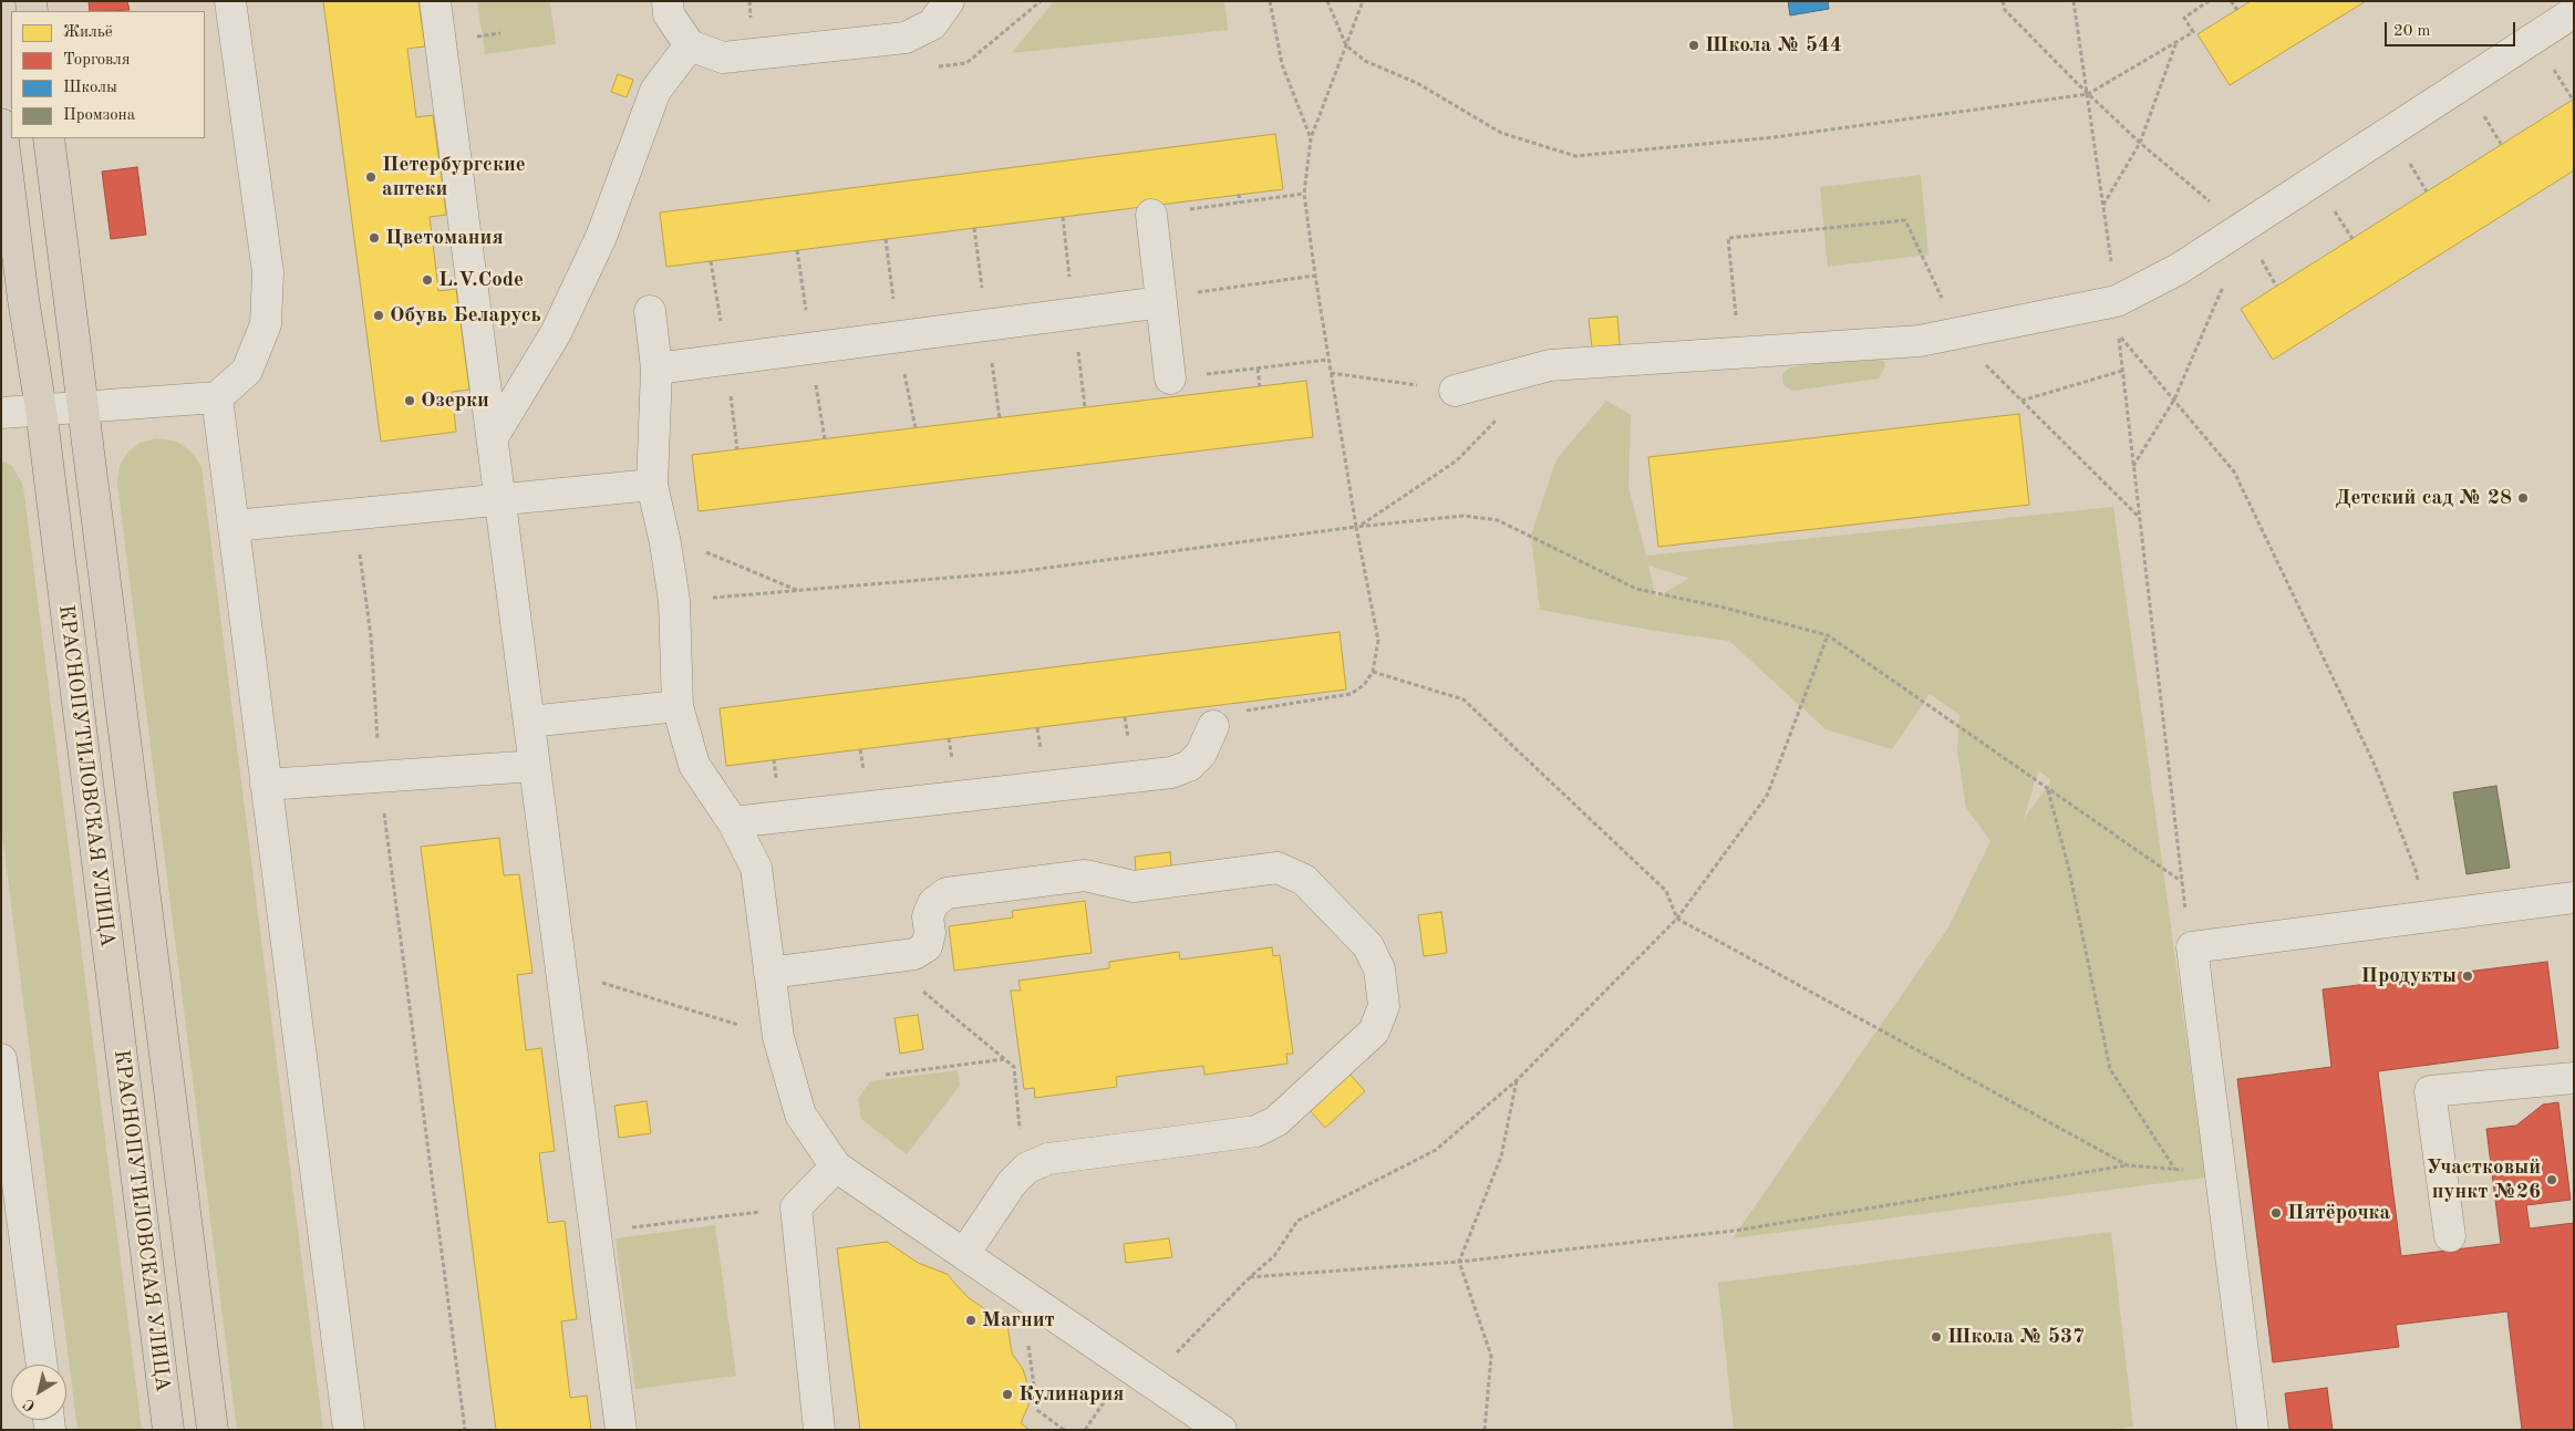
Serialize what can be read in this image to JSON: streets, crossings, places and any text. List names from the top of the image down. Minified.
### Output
{"streets":{"main road":["КРАСНОПУТИЛОВСКАЯ УЛИЦА"]},"places":["Школа № 544","Петербургские аптеки","Цветомания","L.V.Code","Обувь Беларусь","Озерки","Детский сад № 28","Продукты","Участковый пункт №26","Пятёрочка","Магнит","Школа № 537","Кулинария"],"legend":["Жильё","Торговля","Школы","Промзона"],"scale_bar":"20 m","north":"bottom left"}
